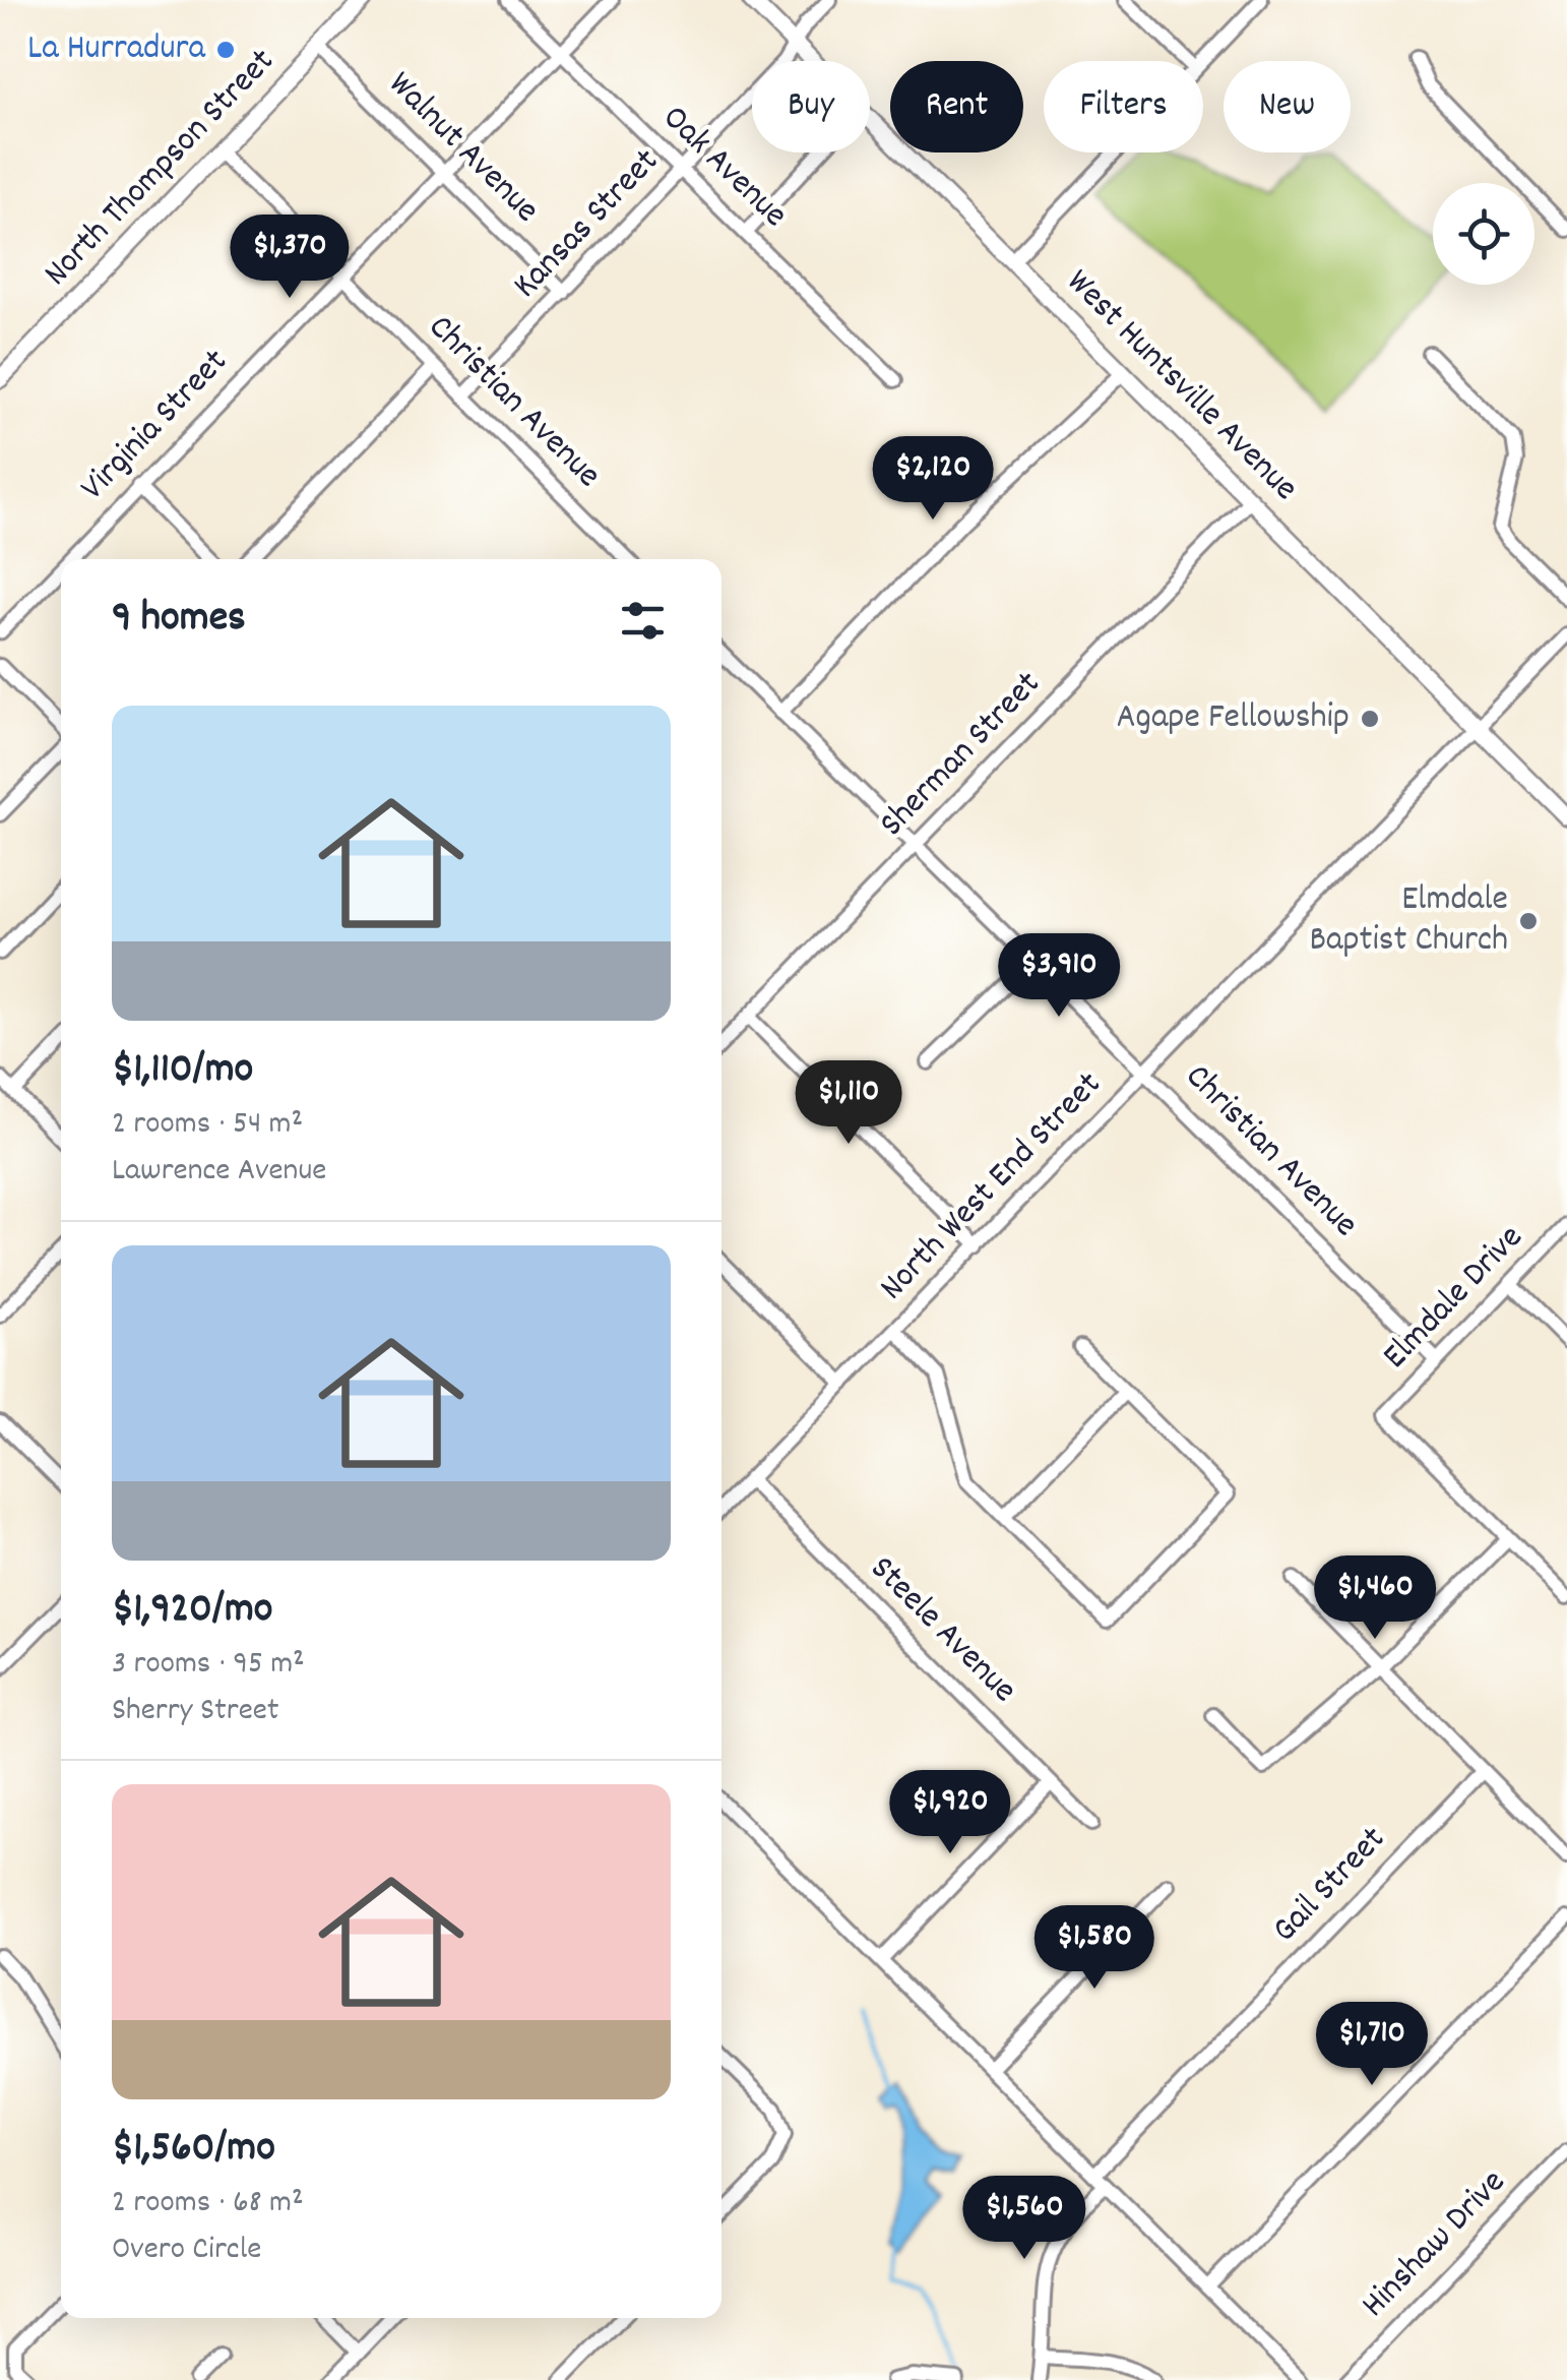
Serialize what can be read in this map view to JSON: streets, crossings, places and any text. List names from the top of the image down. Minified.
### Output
{"streets":{"main road":["North Thompson Street","West Huntsville Avenue"],"street":["Walnut Avenue","Oak Avenue","Kansas Street","Christian Avenue","Virginia Street","Sherman Street","North West End Street","Elmdale Drive","Steele Avenue","Gail Street","Hinshaw Drive"]},"crossings":[["Walnut Avenue","North Thompson Street"],["Walnut Avenue","Kansas Street"],["Walnut Avenue","Virginia Street"],["Oak Avenue","Kansas Street"],["Oak Avenue","Virginia Street"],["North Thompson Street","Christian Avenue"],["Kansas Street","West Huntsville Avenue"],["Kansas Street","Christian Avenue"],["West Huntsville Avenue","Sherman Street"],["West Huntsville Avenue","North West End Street"],["Christian Avenue","Virginia Street"],["Christian Avenue","Sherman Street"],["Christian Avenue","North West End Street"],["Christian Avenue","Elmdale Drive"],["North West End Street","Steele Avenue"]],"places":["La Hurradura","Agape Fellowship","Elmdale Baptist Church"],"page":{"chip":["Buy","Rent","Filters","New"],"price":["$1,370","$2,120","$3,910","$1,110","$1,460","$1,920","$1,580","$1,710","$1,560"],"heading":"9 homes","list":[{"name":"$1,110/mo","note":"2 rooms · 54 m² · Lawrence Avenue"},{"name":"$1,920/mo","note":"3 rooms · 95 m² · Sherry Street"},{"name":"$1,560/mo","note":"2 rooms · 68 m² · Overo Circle"}]}}
